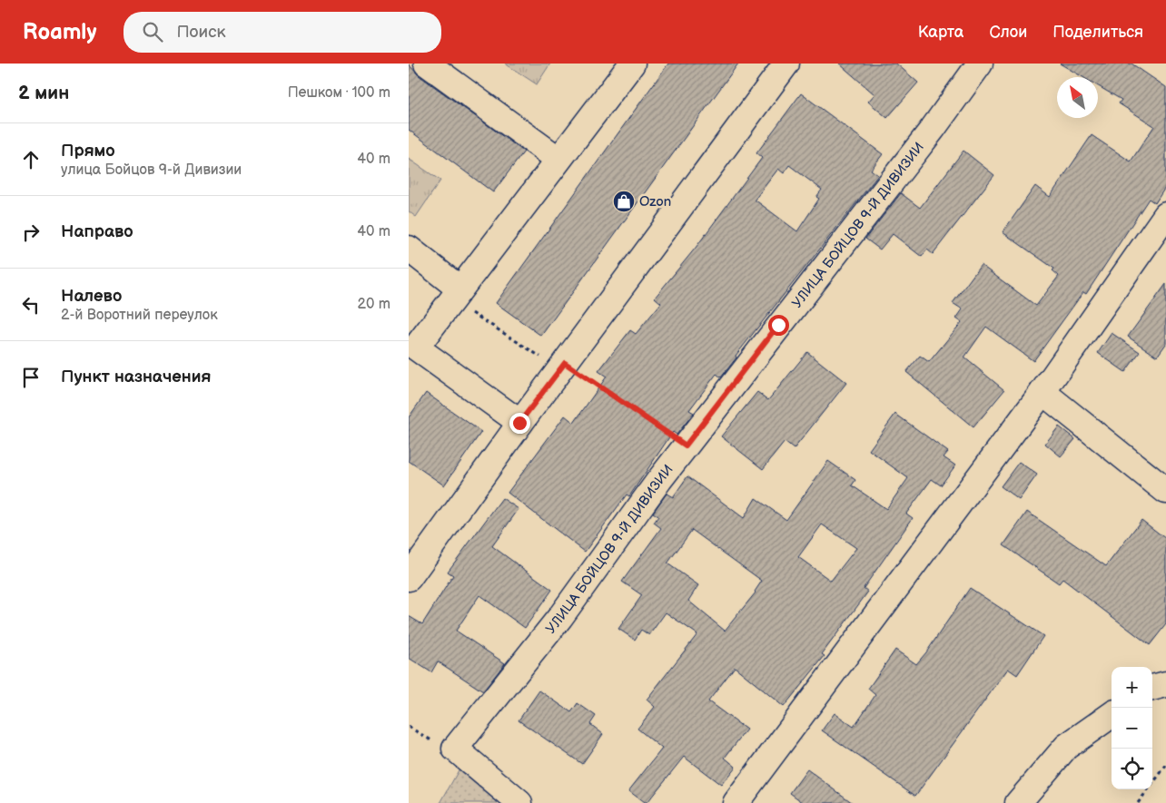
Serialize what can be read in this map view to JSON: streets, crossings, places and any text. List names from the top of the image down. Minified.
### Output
{"streets":{"street":["УЛИЦА БОЙЦОВ 9-Й ДИВИЗИИ"]},"places":{"shop":["Ozon"]},"north":"top left","page":{"header":"Roamly","search":"Поиск","nav":["Карта","Слои","Поделиться"],"heading":["2 мин","Пешком · 100 m"],"list":[["Прямо","улица Бойцов 9-й Дивизии","40 m"],["Направо","40 m"],["Налево","2-й Воротний переулок","20 m"],"Пункт назначения"],"map_buttons":["+","−"]}}
